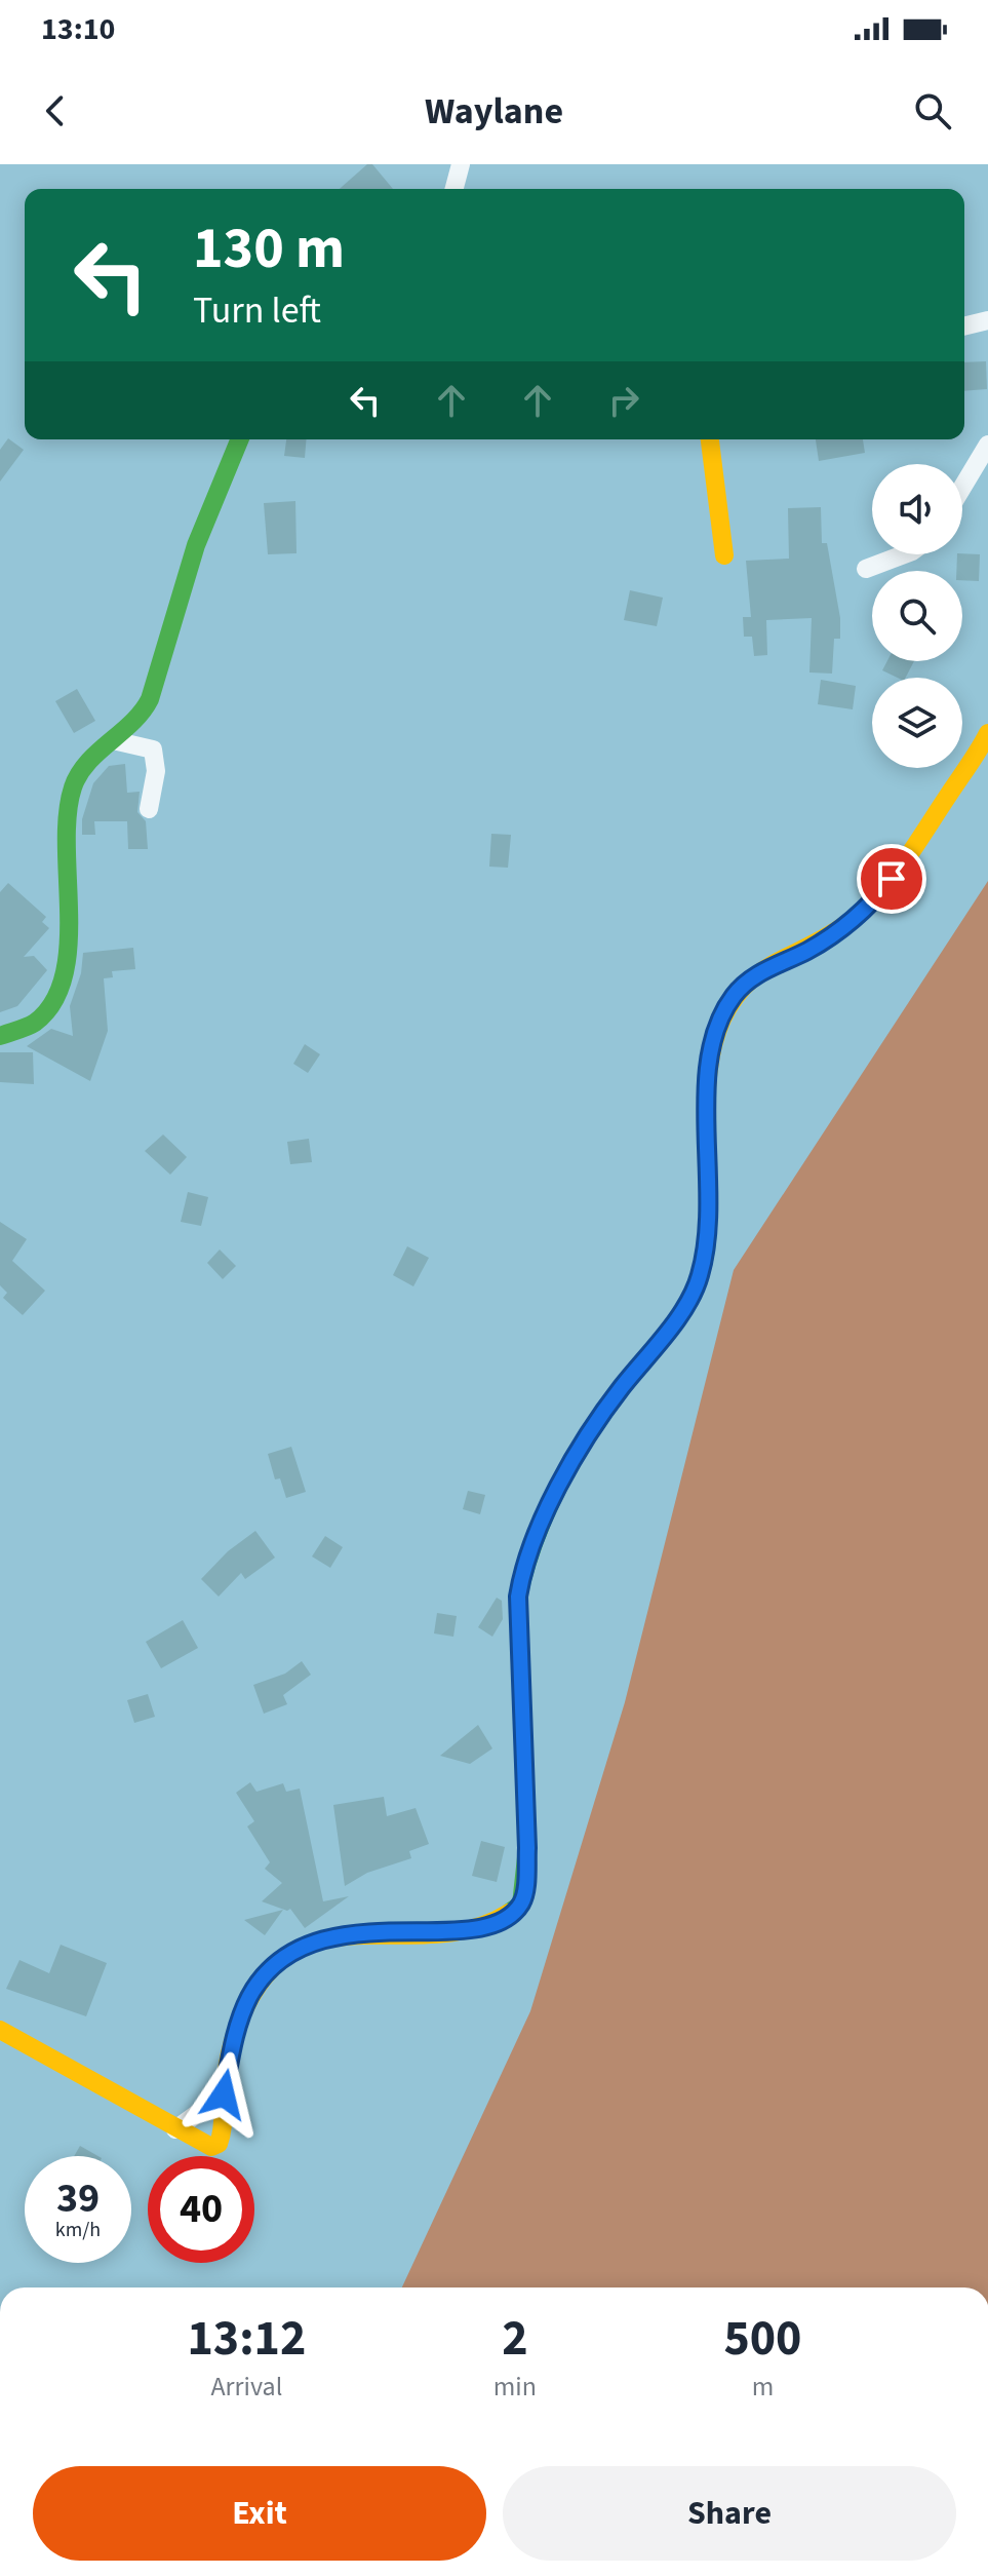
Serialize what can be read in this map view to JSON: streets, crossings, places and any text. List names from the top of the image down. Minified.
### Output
{"page":{"status":"13:10","header":"Waylane","turn":["130 m","Turn left"],"speed":"39 km/h","limit":"40","eta":["13:12","Arrival","2","min","500","m"],"buttons":["Exit","Share"]}}
